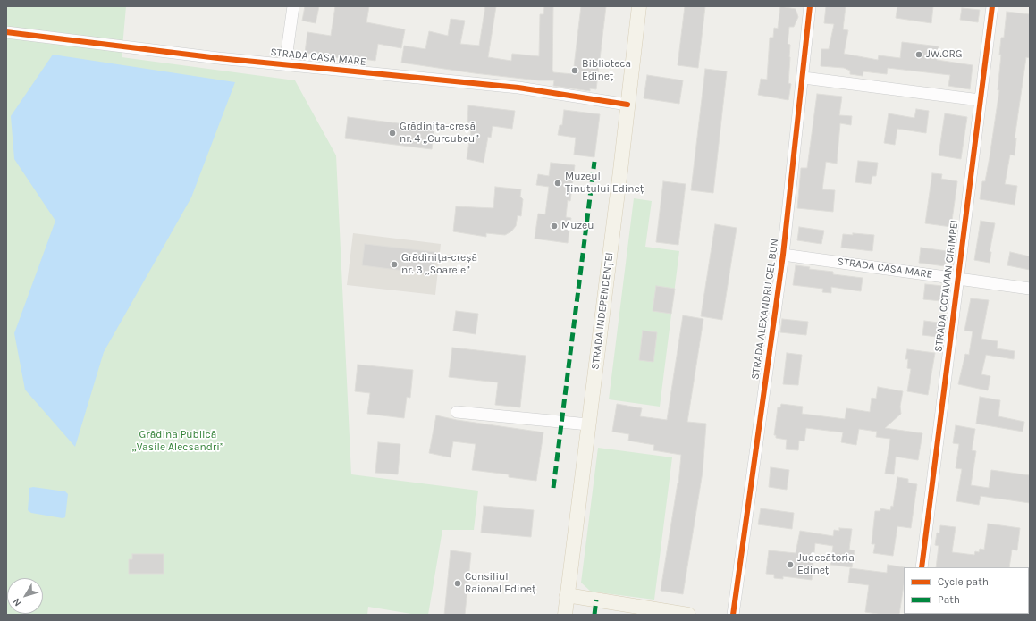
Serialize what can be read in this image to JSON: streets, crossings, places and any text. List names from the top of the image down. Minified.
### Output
{"streets":{"main road":["STRADA INDEPENDENȚEI"],"street":["STRADA CASA MARE","STRADA OCTAVIAN CIRIMPEI","STRADA ALEXANDRU CEL BUN"]},"crossings":[["STRADA CASA MARE","STRADA OCTAVIAN CIRIMPEI"],["STRADA CASA MARE","STRADA ALEXANDRU CEL BUN"],["STRADA CASA MARE","STRADA INDEPENDENȚEI"]],"parks":["Grădina Publică „Vasile Alecsandri”"],"places":["JW.ORG","Biblioteca Edineț","Grădinița-creșă nr. 4 „Curcubeu”","Muzeul Ținutului Edineț","Muzeu","Grădinița-creșă nr. 3 „Soarele”","Judecătoria Edineț","Consiliul Raional Edineț"],"legend":["Cycle path","Path"],"north":"bottom left"}
